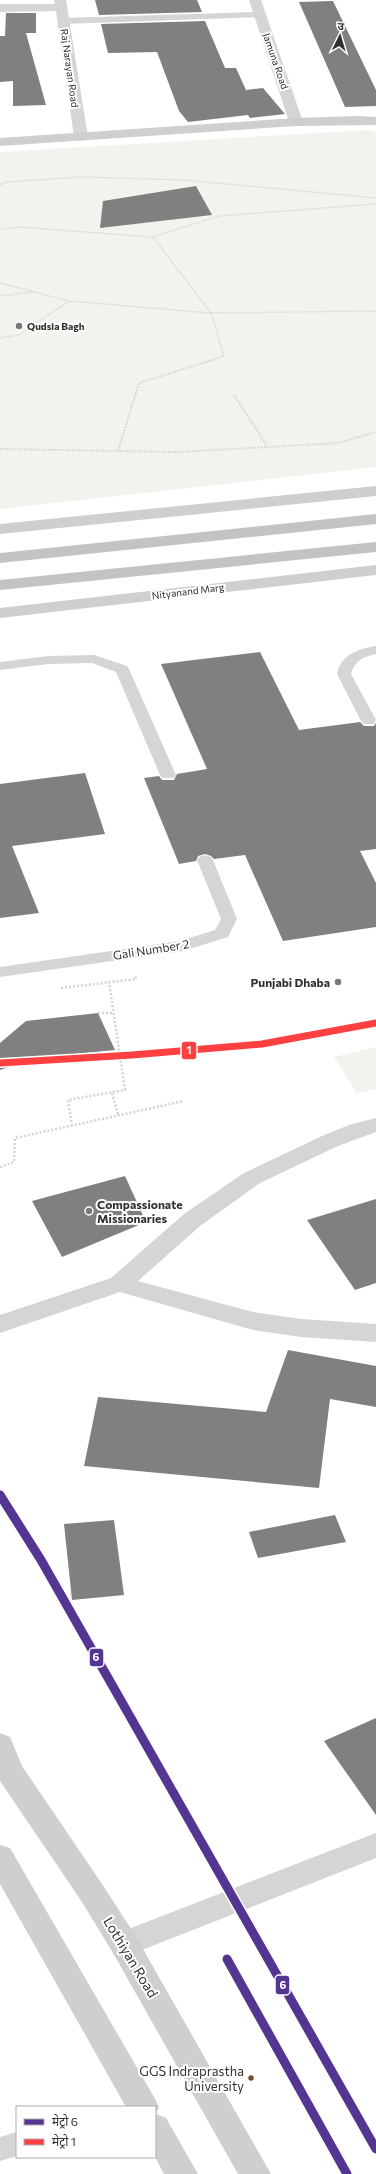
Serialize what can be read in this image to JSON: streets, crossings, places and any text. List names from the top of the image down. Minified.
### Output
{"streets":{"main road":["Nityanand Marg","Lothiyan Road"],"street":["Jamuna Road","Raj Narayan Road"],"lane":["Gali Number 2"]},"places":["Qudsia Bagh","Punjabi Dhaba","Compassionate Missionaries","GGS Indraprastha University"],"lines":["metro line 1","metro line 6"],"legend":["मेट्रो 6","मेट्रो 1"],"north":"top"}
